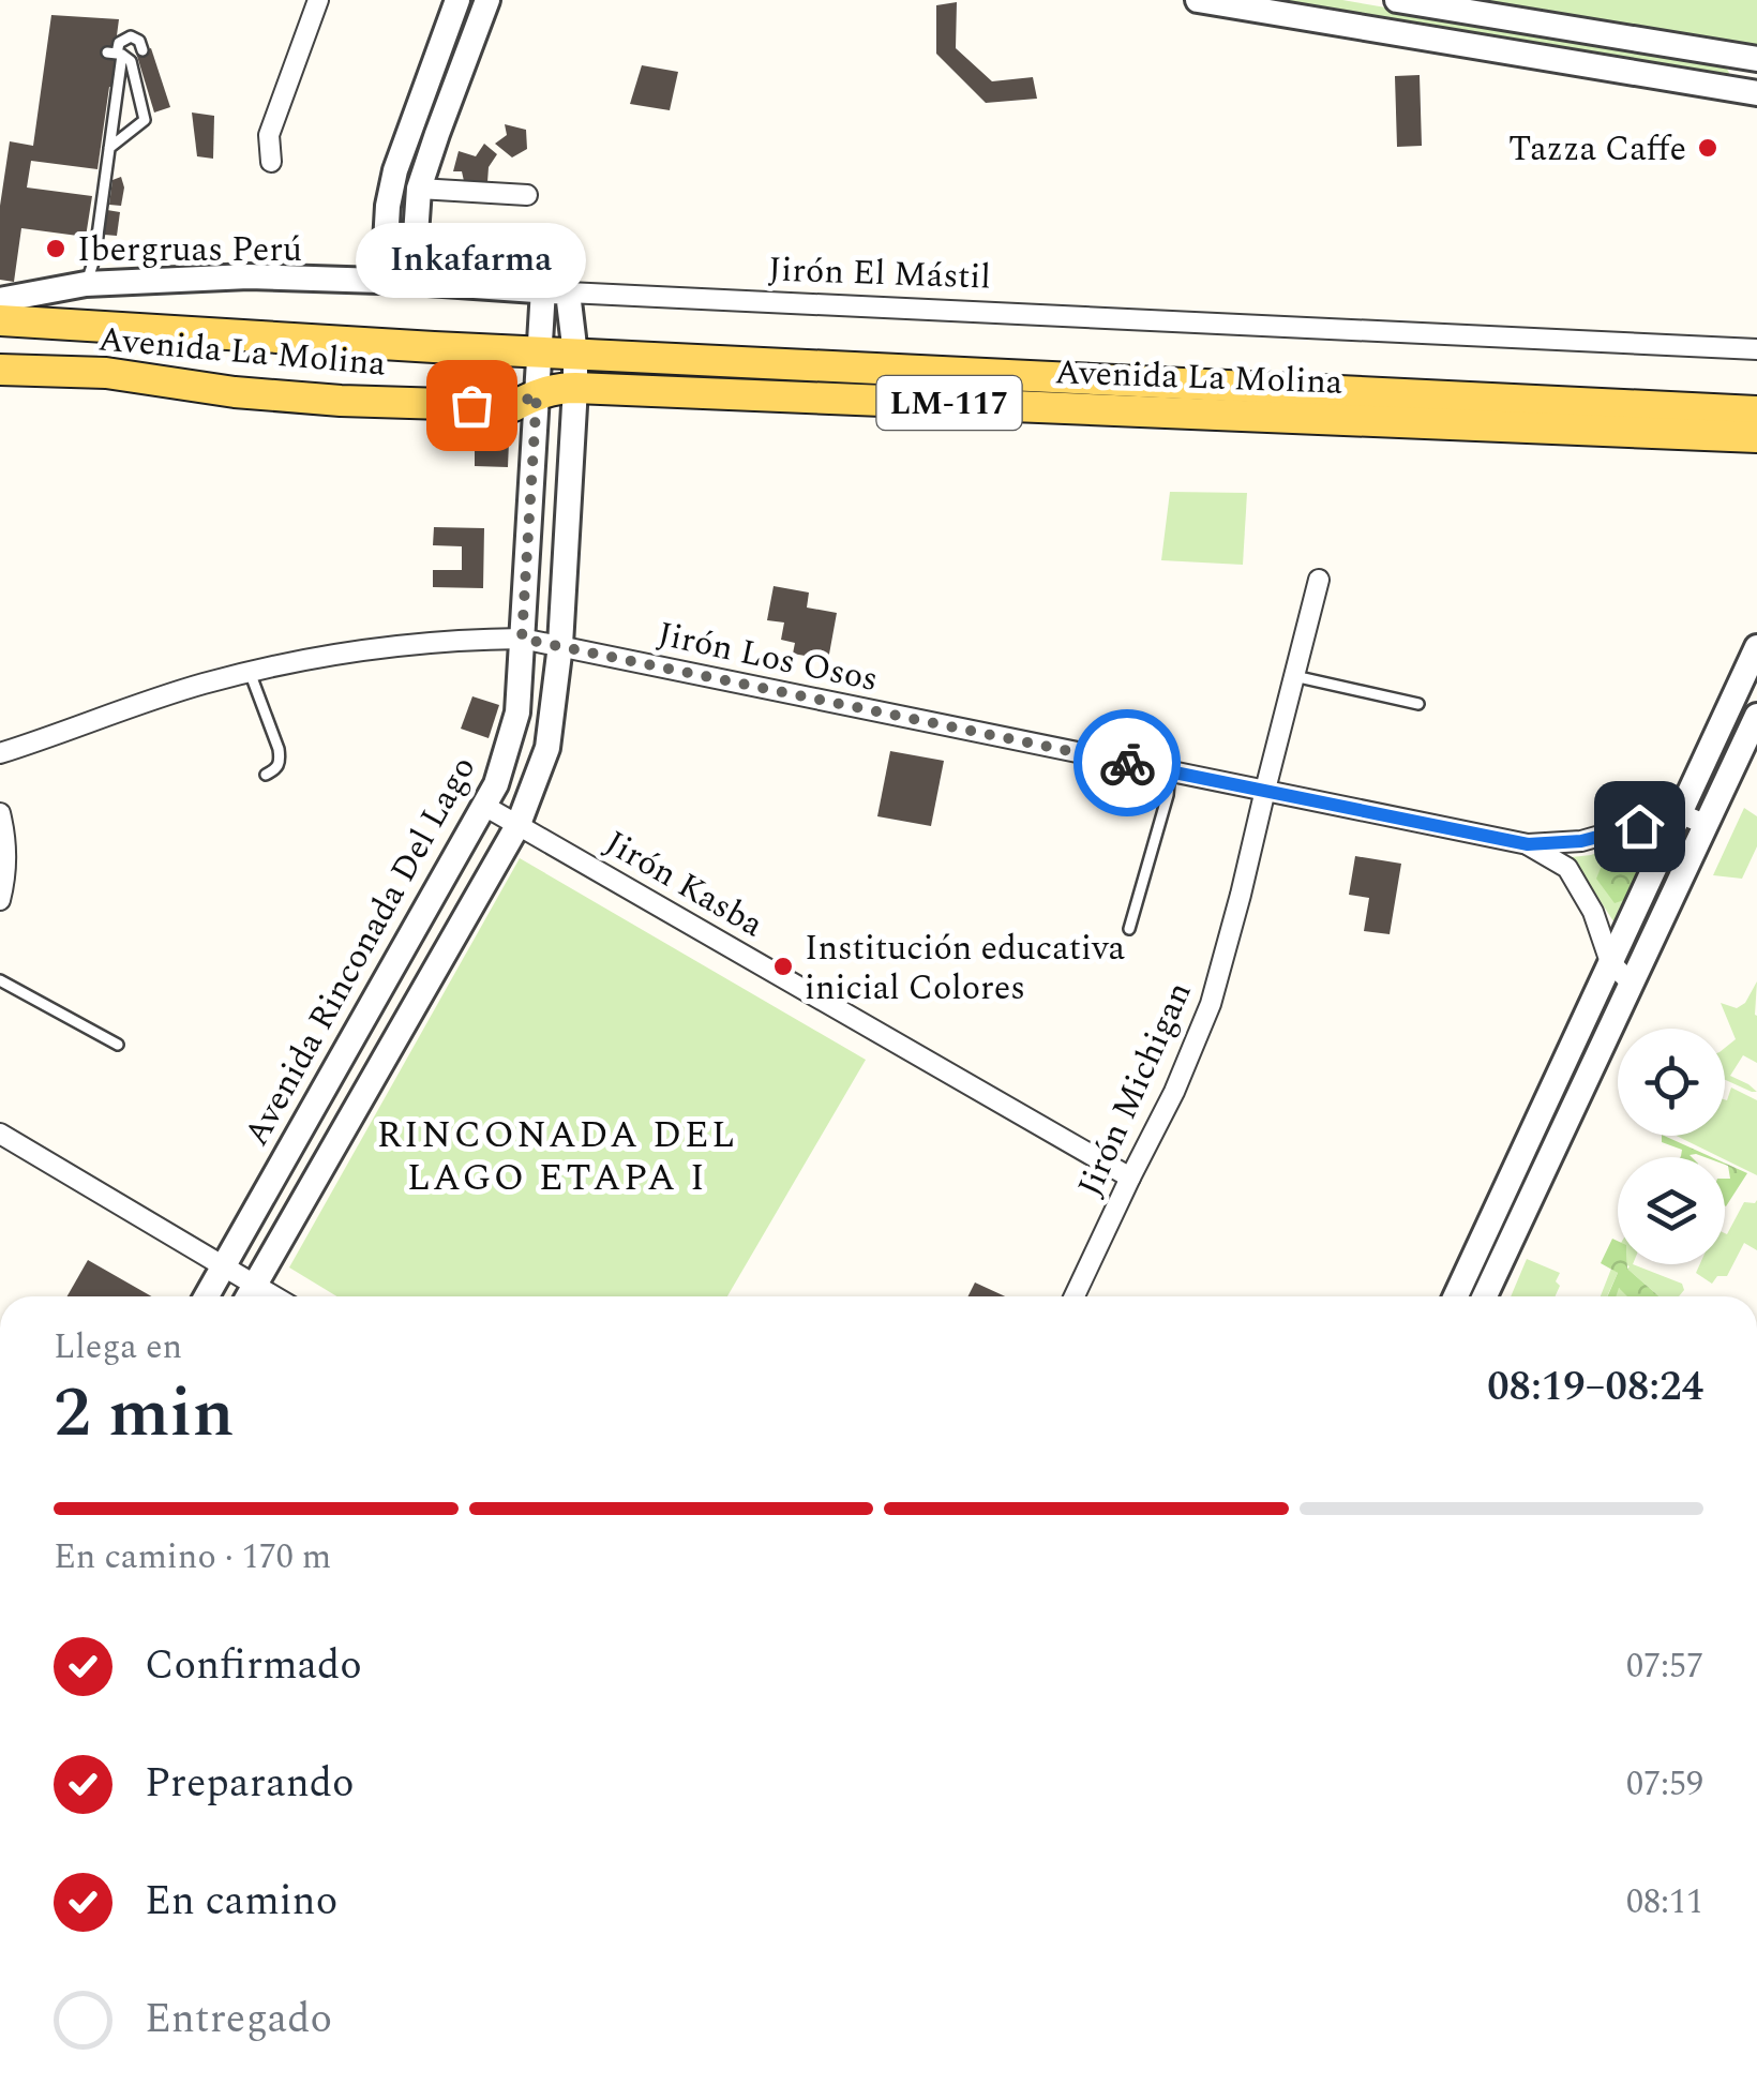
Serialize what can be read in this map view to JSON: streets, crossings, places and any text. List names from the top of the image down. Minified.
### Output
{"streets":{"main road":["Avenida La Molina","LM-117"],"street":["Jirón El Mástil","Jirón Los Osos","Jirón Kasba","Avenida Rinconada Del Lago","Jirón Michigan"]},"crossings":[["Jirón El Mástil","Avenida Rinconada Del Lago"],["Avenida La Molina","Avenida Rinconada Del Lago"],["Jirón Los Osos","Avenida Rinconada Del Lago"],["Jirón Los Osos","Jirón Michigan"],["Jirón Kasba","Avenida Rinconada Del Lago"],["Jirón Kasba","Jirón Michigan"]],"districts":["RINCONADA DEL LAGO ETAPA I"],"places":["Tazza Caffe","Ibergruas Perú","Inkafarma","Institución educativa inicial Colores"],"page":{"bubble":"Inkafarma","heading":["2 min","Llega en","08:19–08:24"],"bar":"En camino · 170 m","list":[["Confirmado","07:57"],["Preparando","07:59"],["En camino","08:11"],"Entregado"]}}
